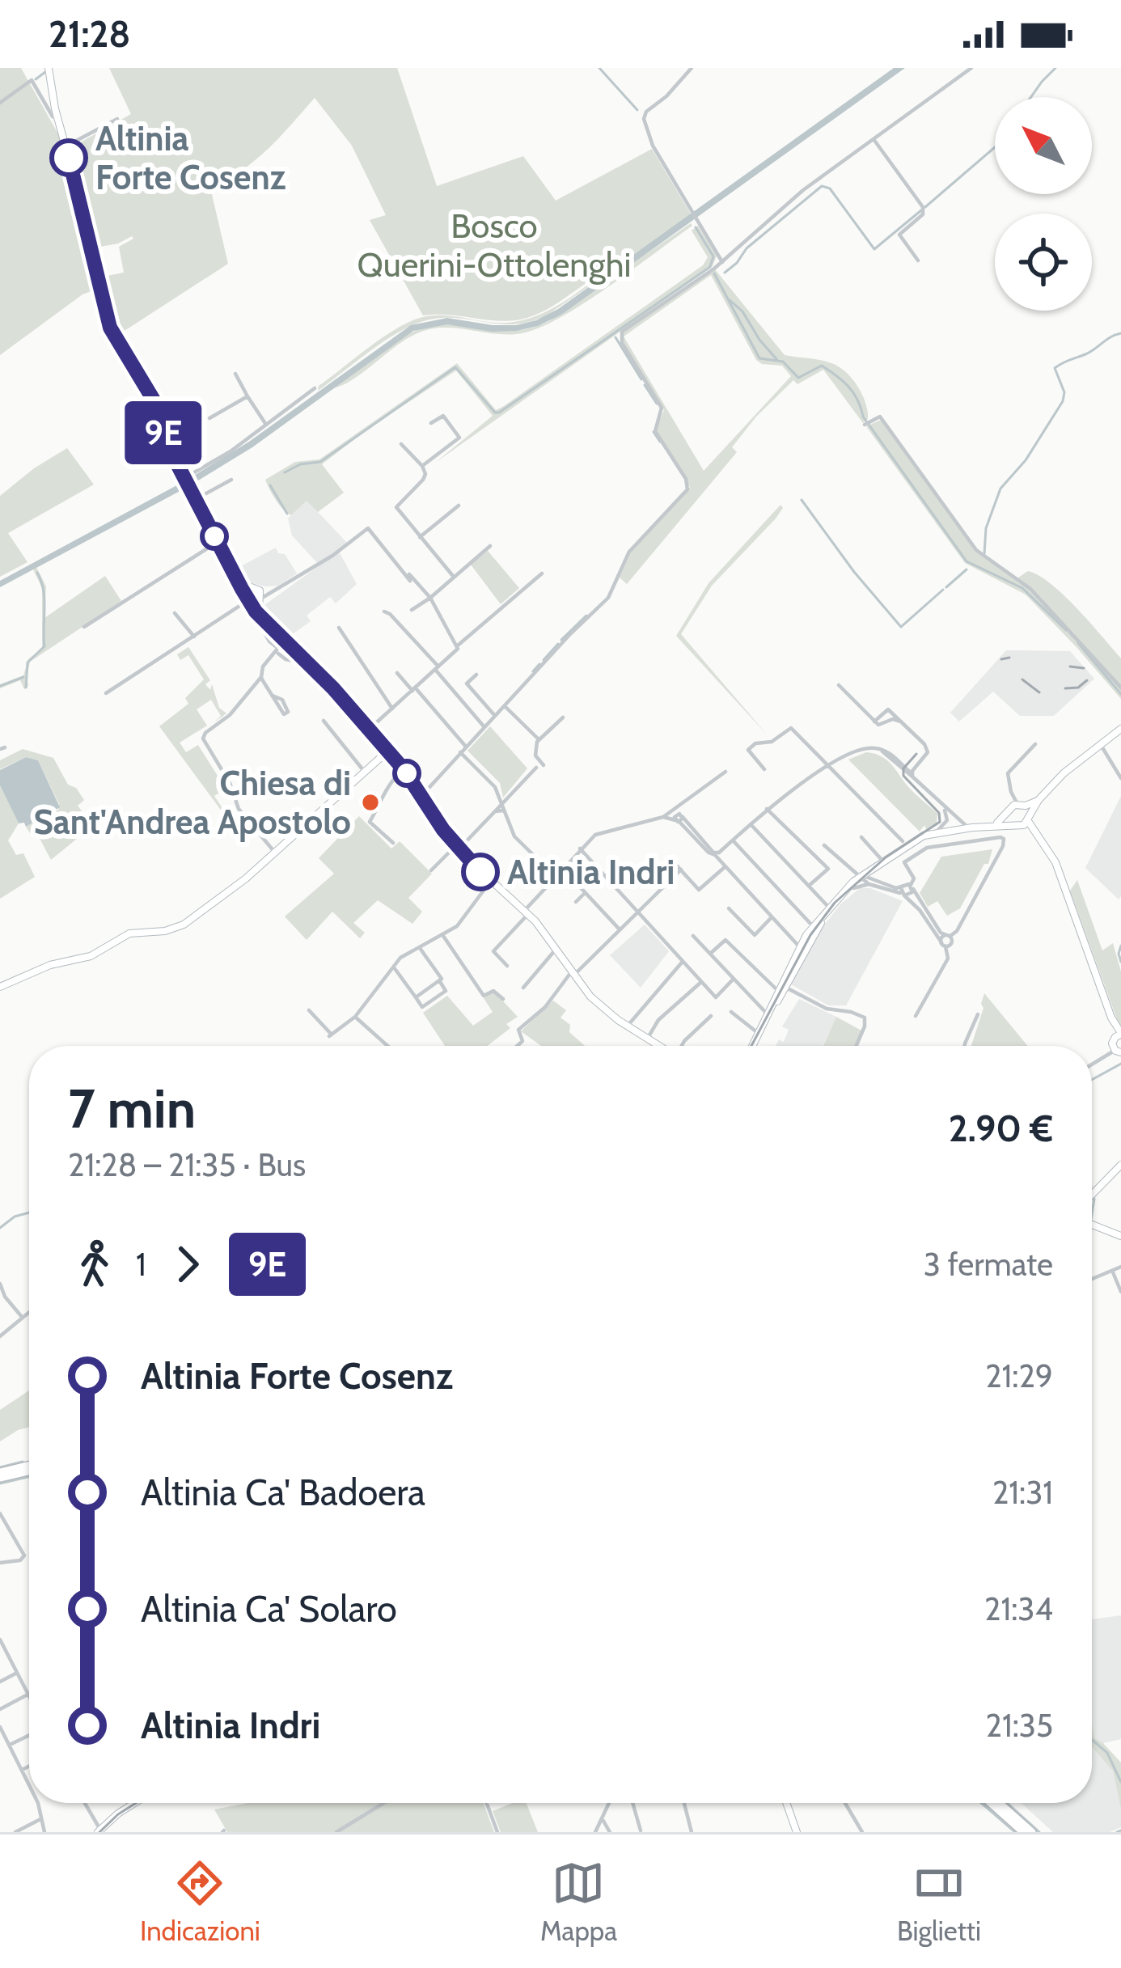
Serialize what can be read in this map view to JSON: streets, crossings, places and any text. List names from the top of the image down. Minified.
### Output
{"parks":["Bosco Querini-Ottolenghi"],"places":["Altinia Forte Cosenz","Chiesa di Sant'Andrea Apostolo","Altinia Indri"],"lines":["bus line 9E"],"north":"top left","page":{"status":"21:28","on_map":"9E","heading":["7 min","21:28 – 21:35 · Bus","2.90 €"],"legs":["1","9E","3 fermate"],"list":[{"name":"Altinia Forte Cosenz","value":"21:29"},{"name":"Altinia Ca' Badoera","value":"21:31"},{"name":"Altinia Ca' Solaro","value":"21:34"},{"name":"Altinia Indri","value":"21:35"}],"tabs":["Indicazioni","Mappa","Biglietti"]}}
